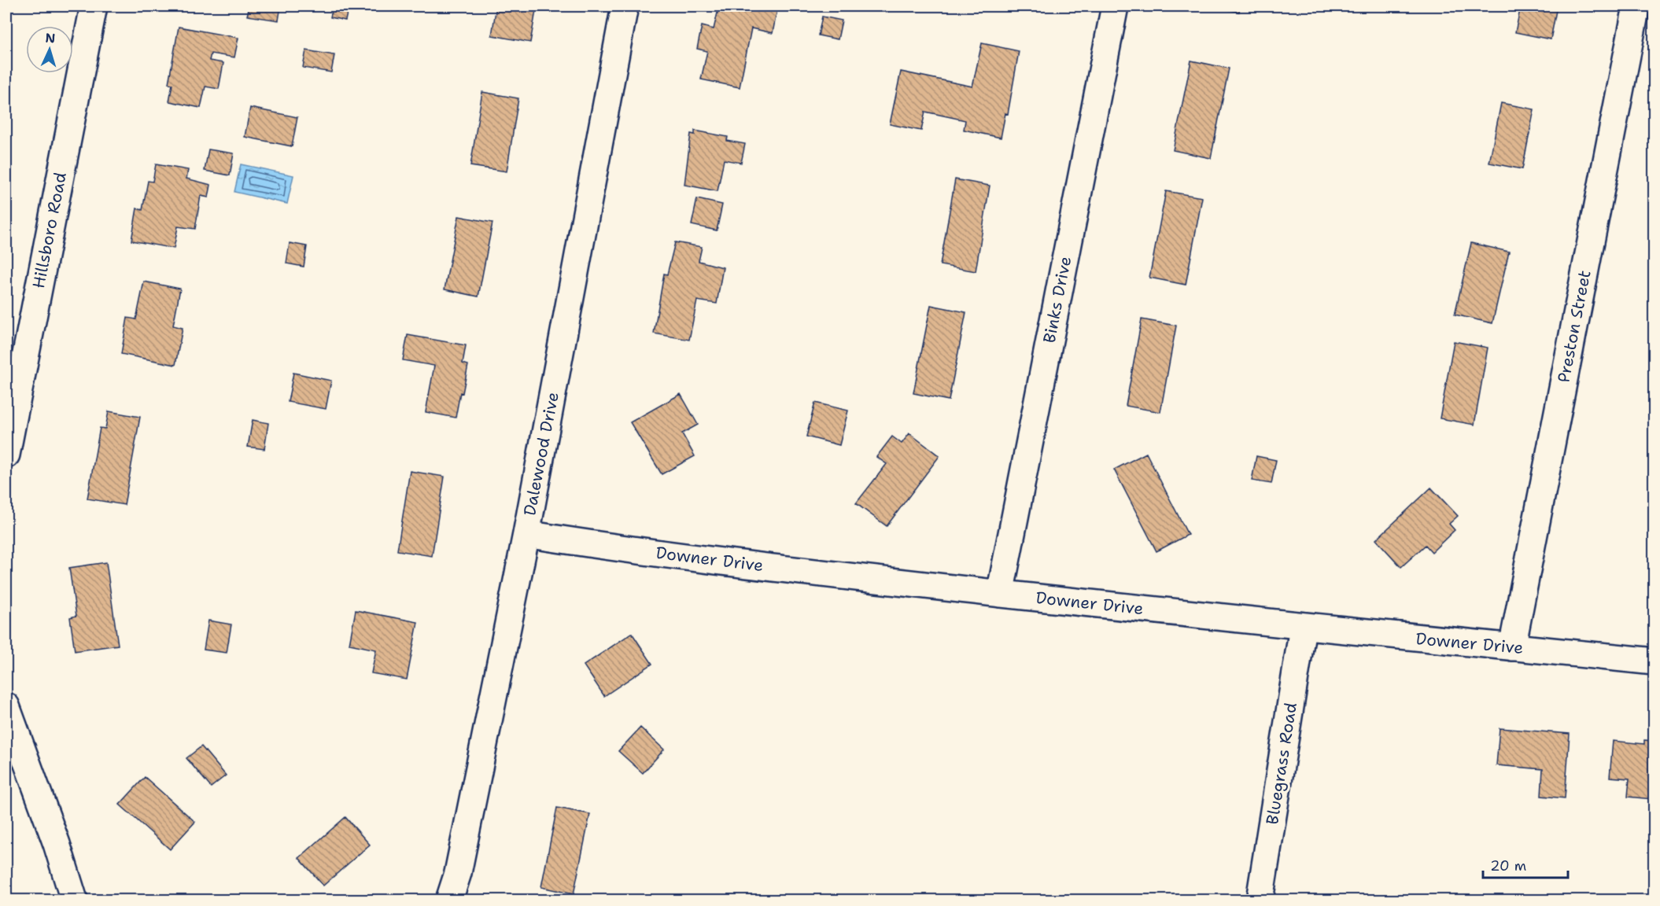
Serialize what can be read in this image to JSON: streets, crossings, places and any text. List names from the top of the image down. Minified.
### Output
{"streets":{"street":["Hillsboro Road","Binks Drive","Preston Street","Dalewood Drive","Downer Drive","Bluegrass Road"]},"crossings":[["Binks Drive","Downer Drive"],["Preston Street","Downer Drive"],["Dalewood Drive","Downer Drive"],["Downer Drive","Bluegrass Road"]],"scale_bar":"20 m","north":"top"}
